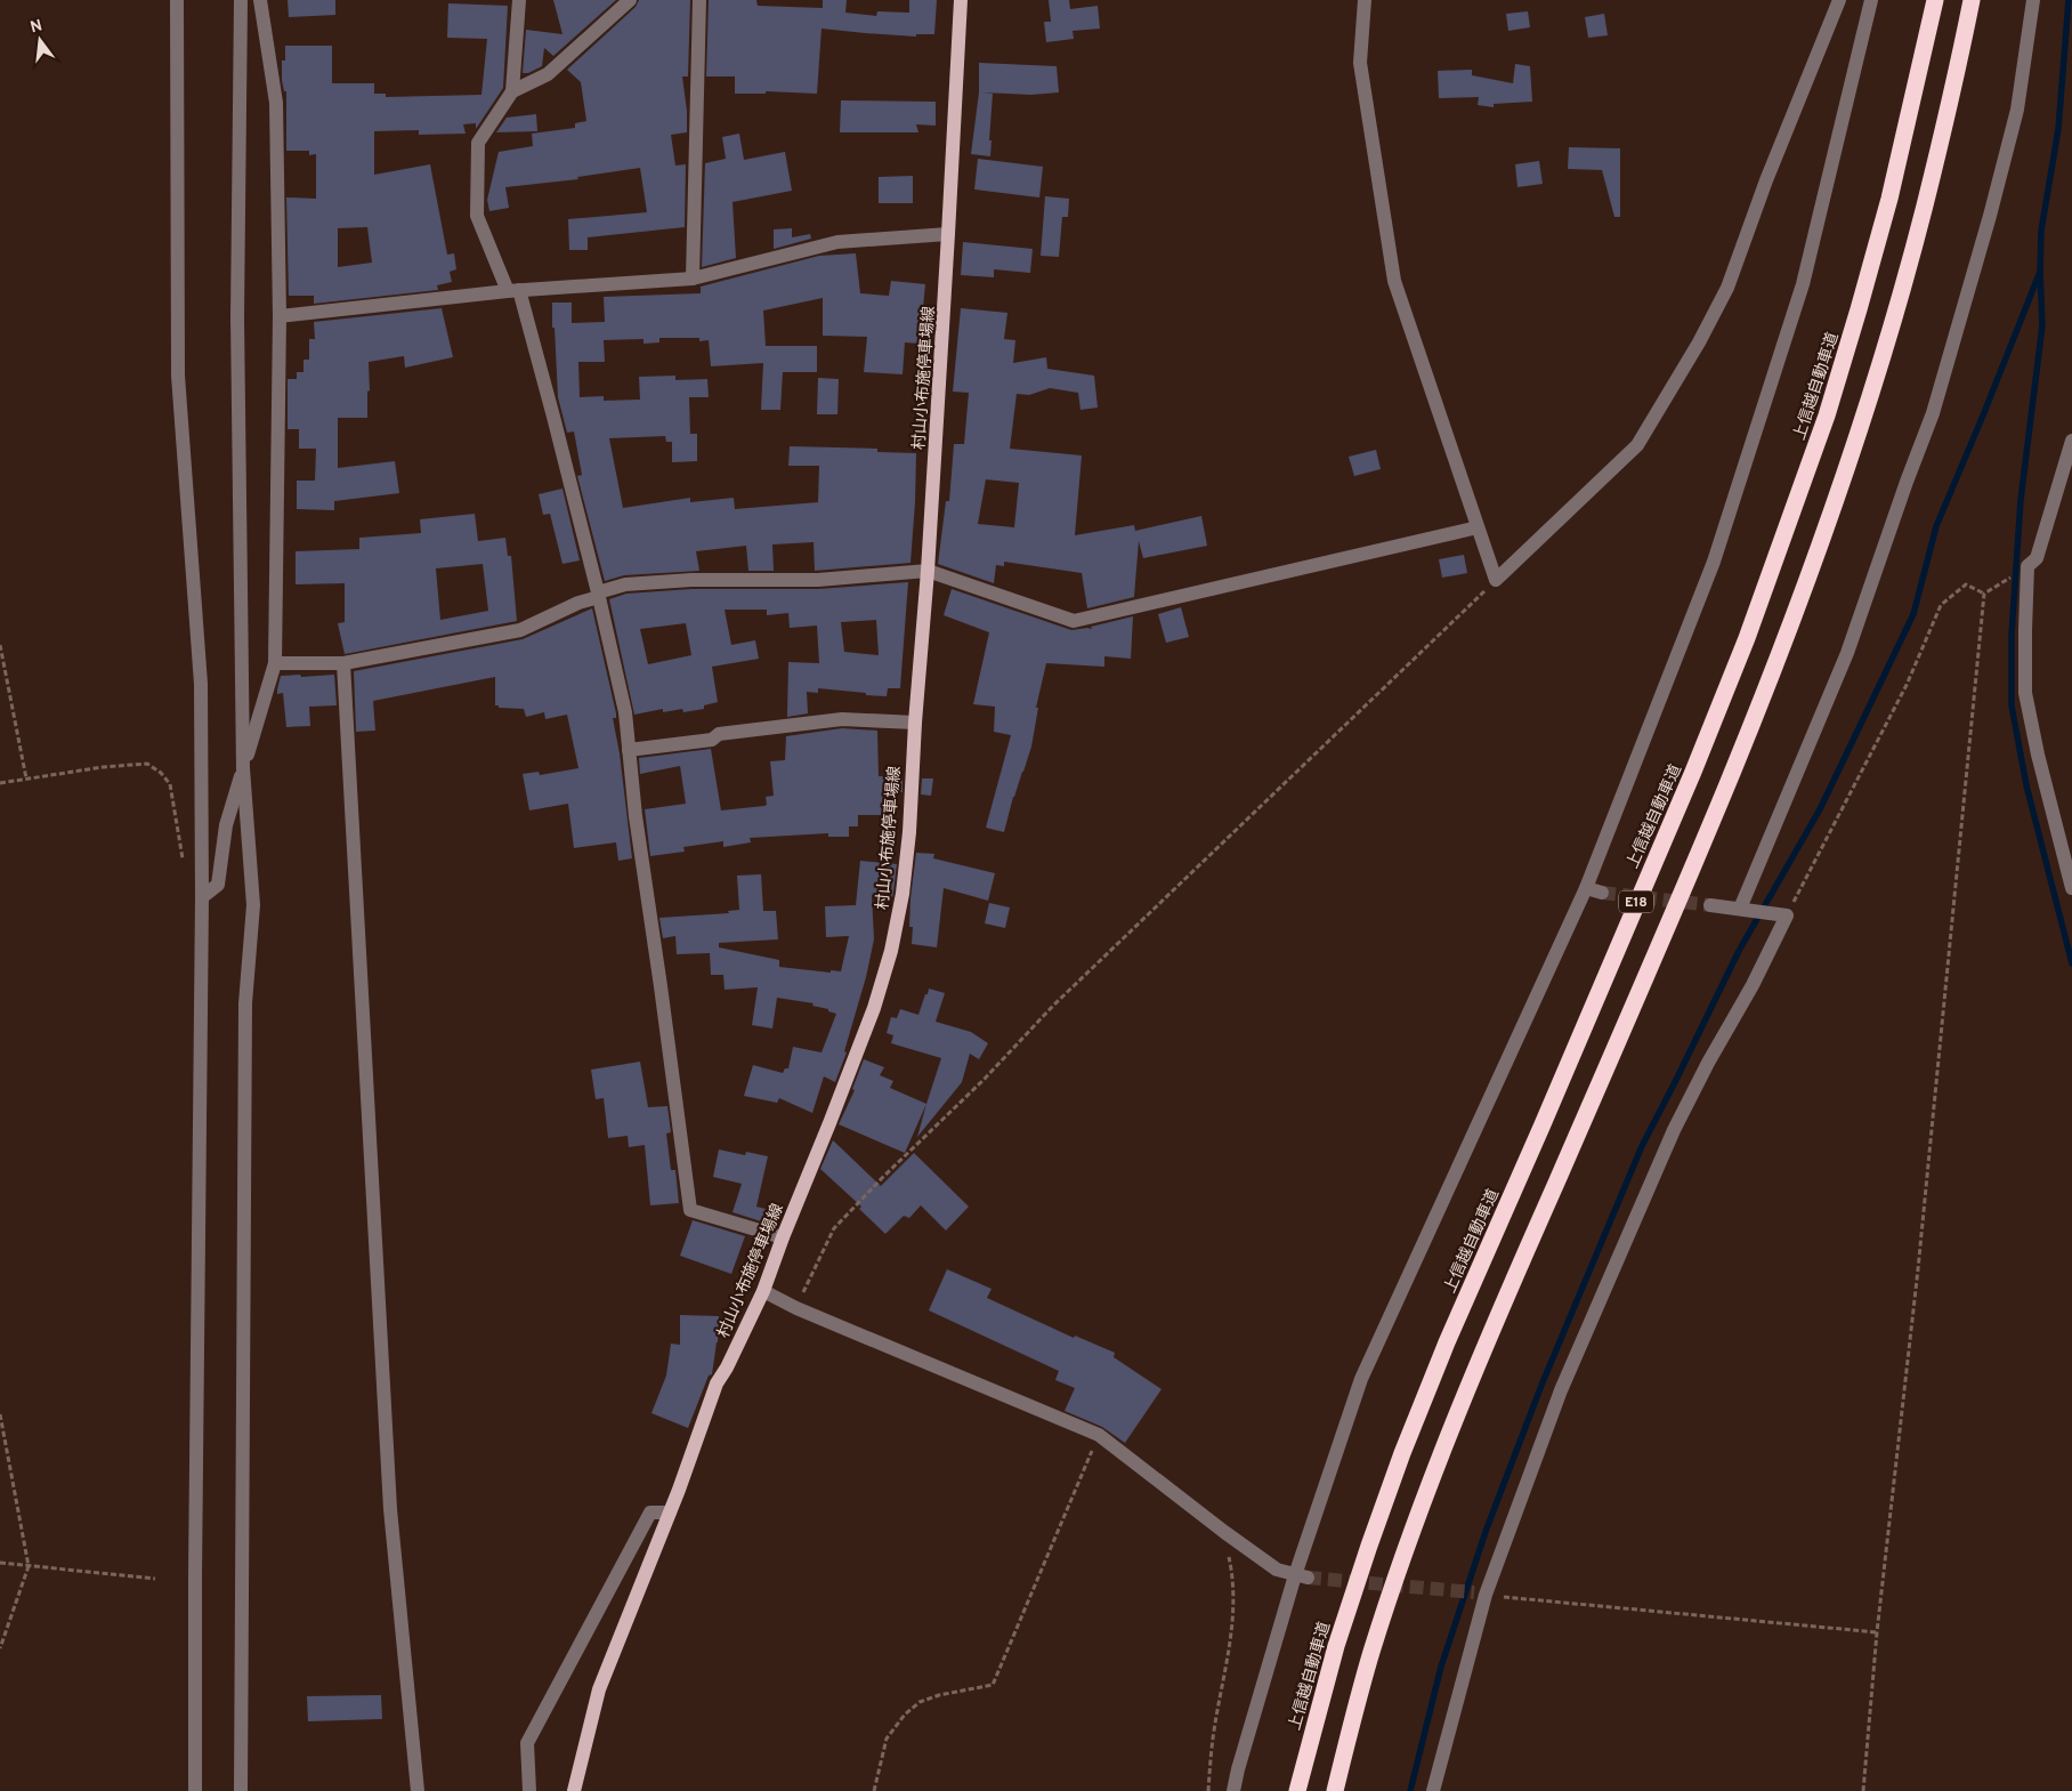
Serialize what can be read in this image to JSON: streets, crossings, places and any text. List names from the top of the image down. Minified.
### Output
{"streets":{"highway":["上信越自動車道","E18"],"main road":["村山小布施停車場線"]},"north":"top"}
